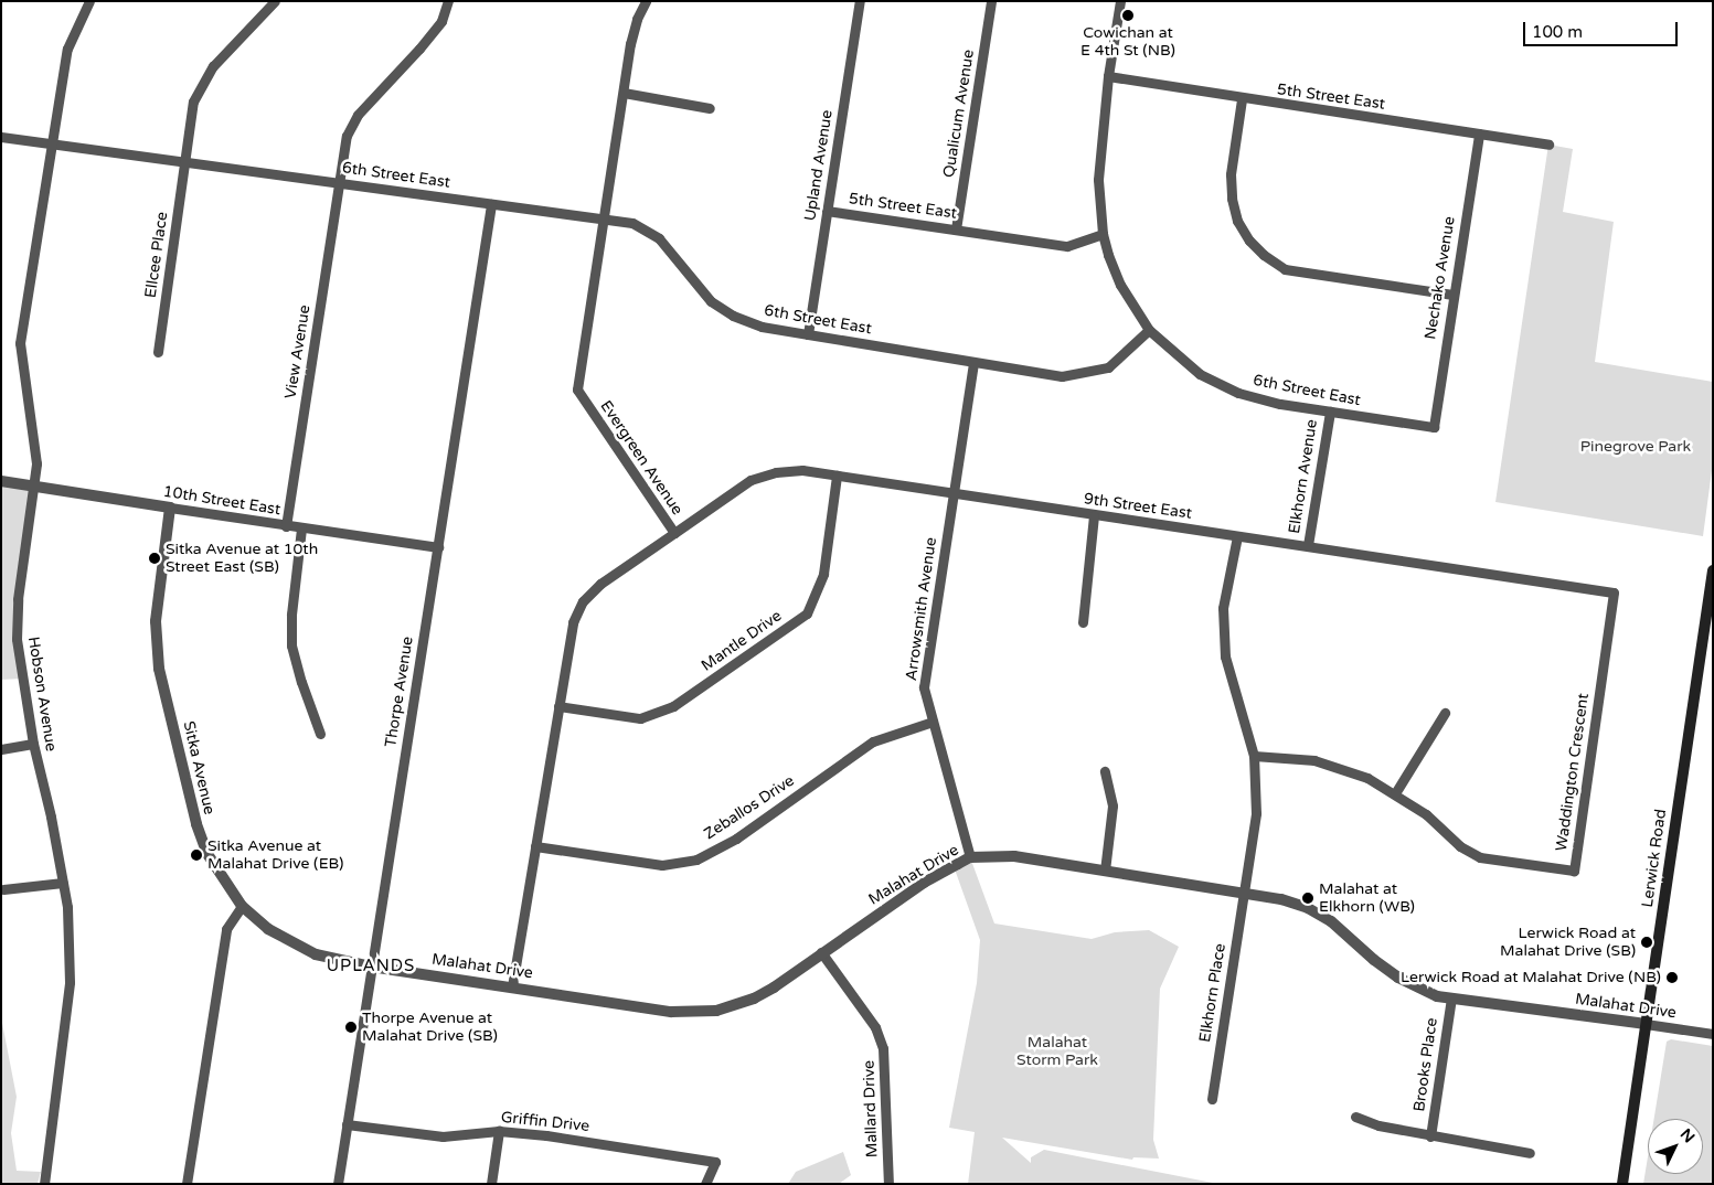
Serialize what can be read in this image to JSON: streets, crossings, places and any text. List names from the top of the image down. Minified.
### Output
{"streets":{"main road":["Lerwick Road"],"street":["5th Street East","Qualicum Avenue","Upland Avenue","6th Street East","Ellcee Place","Nechako Avenue","View Avenue","Evergreen Avenue","Elkhorn Avenue","10th Street East","9th Street East","Arrowsmith Avenue","Mantle Drive","Thorpe Avenue","Hobson Avenue","Sitka Avenue","Waddington Crescent","Zeballos Drive","Malahat Drive","Elkhorn Place","Brooks Place","Mallard Drive","Griffin Drive"]},"crossings":[["5th Street East","Qualicum Avenue"],["5th Street East","Upland Avenue"],["5th Street East","Nechako Avenue"],["Upland Avenue","6th Street East"],["6th Street East","Ellcee Place"],["6th Street East","Nechako Avenue"],["6th Street East","View Avenue"],["6th Street East","Evergreen Avenue"],["6th Street East","Elkhorn Avenue"],["6th Street East","Arrowsmith Avenue"],["6th Street East","Thorpe Avenue"],["6th Street East","Hobson Avenue"],["View Avenue","10th Street East"],["Evergreen Avenue","9th Street East"],["Evergreen Avenue","Mantle Drive"],["Evergreen Avenue","Zeballos Drive"],["Evergreen Avenue","Malahat Drive"],["Elkhorn Avenue","9th Street East"],["10th Street East","Thorpe Avenue"],["10th Street East","Hobson Avenue"],["10th Street East","Sitka Avenue"],["9th Street East","Arrowsmith Avenue"],["9th Street East","Mantle Drive"],["9th Street East","Waddington Crescent"],["Arrowsmith Avenue","Zeballos Drive"],["Arrowsmith Avenue","Malahat Drive"],["Thorpe Avenue","Malahat Drive"],["Thorpe Avenue","Griffin Drive"],["Sitka Avenue","Malahat Drive"],["Lerwick Road","Malahat Drive"],["Malahat Drive","Elkhorn Place"],["Malahat Drive","Brooks Place"],["Malahat Drive","Mallard Drive"]],"districts":["UPLANDS"],"parks":["Pinegrove Park","Malahat Storm Park"],"places":["Cowichan at E 4th St (NB)","Sitka Avenue at 10th Street East (SB)","Sitka Avenue at Malahat Drive (EB)","Malahat at Elkhorn (WB)","Lerwick Road at Malahat Drive (SB)","Lerwick Road at Malahat Drive (NB)","Thorpe Avenue at Malahat Drive (SB)"],"scale_bar":"100 m","north":"top right"}
